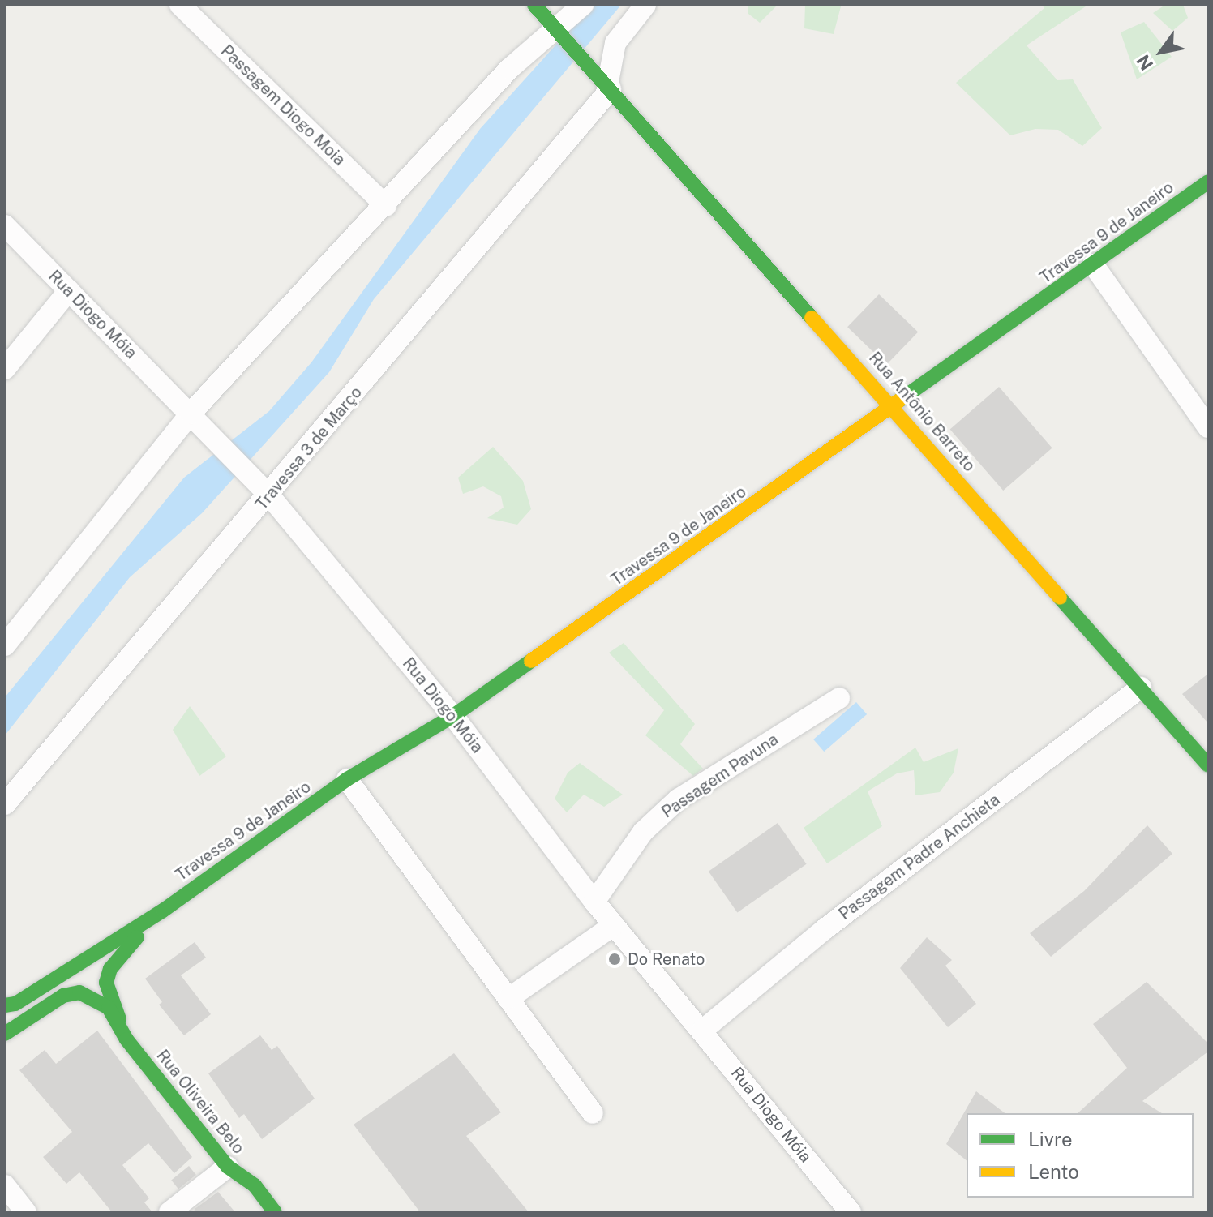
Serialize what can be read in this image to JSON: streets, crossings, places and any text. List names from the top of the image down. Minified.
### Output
{"streets":{"main road":["Travessa 9 de Janeiro","Rua Antônio Barreto","Rua Oliveira Belo"],"street":["Passagem Diogo Moia","Rua Diogo Móia","Travessa 3 de Março","Passagem Pavuna","Passagem Padre Anchieta"]},"crossings":[["Travessa 9 de Janeiro","Rua Diogo Móia"],["Travessa 9 de Janeiro","Rua Antônio Barreto"],["Travessa 9 de Janeiro","Rua Oliveira Belo"],["Rua Diogo Móia","Travessa 3 de Março"],["Rua Diogo Móia","Passagem Pavuna"],["Rua Diogo Móia","Passagem Padre Anchieta"],["Rua Antônio Barreto","Travessa 3 de Março"],["Rua Antônio Barreto","Passagem Padre Anchieta"]],"places":["Do Renato"],"legend":["Livre","Lento"],"north":"bottom left"}
